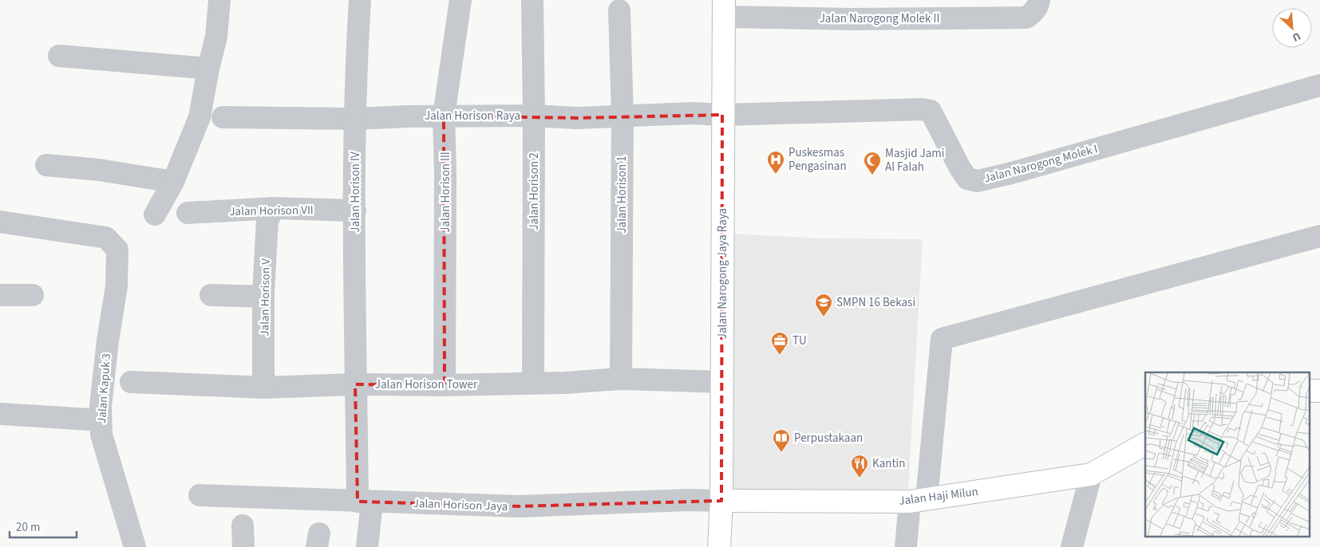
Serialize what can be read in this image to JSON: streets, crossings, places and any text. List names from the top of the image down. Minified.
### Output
{"streets":{"street":["Jalan Narogong Molek II","Jalan Horison Raya","Jalan Narogong Molek I","Jalan Horison 2","Jalan Horison IV","Jalan Horison III","Jalan Horison 1","Jalan Horison VII","Jalan Narogong Jaya Raya","Jalan Horison V","Jalan Horison Tower","Jalan Kapuk 3","Jalan Haji Milun","Jalan Horison Jaya"]},"crossings":[["Jalan Narogong Molek II","Jalan Narogong Jaya Raya"],["Jalan Horison Raya","Jalan Narogong Molek I"],["Jalan Horison Raya","Jalan Horison 2"],["Jalan Horison Raya","Jalan Horison IV"],["Jalan Horison Raya","Jalan Horison III"],["Jalan Horison Raya","Jalan Horison 1"],["Jalan Horison Raya","Jalan Narogong Jaya Raya"],["Jalan Narogong Molek I","Jalan Narogong Jaya Raya"],["Jalan Horison 2","Jalan Horison Tower"],["Jalan Horison IV","Jalan Horison VII"],["Jalan Horison IV","Jalan Horison Tower"],["Jalan Horison IV","Jalan Horison Jaya"],["Jalan Horison III","Jalan Horison Tower"],["Jalan Horison 1","Jalan Horison Tower"],["Jalan Horison VII","Jalan Horison V"],["Jalan Narogong Jaya Raya","Jalan Horison Tower"],["Jalan Narogong Jaya Raya","Jalan Haji Milun"],["Jalan Narogong Jaya Raya","Jalan Horison Jaya"],["Jalan Horison V","Jalan Horison Tower"],["Jalan Haji Milun","Jalan Horison Jaya"]],"places":{"hospital":["Puskesmas Pengasinan"],"mosque":["Masjid Jami Al Falah"],"school or university":["SMPN 16 Bekasi"],"office":["TU"],"library":["Perpustakaan"],"restaurant":["Kantin"]},"scale_bar":"20 m","north":"bottom right"}
